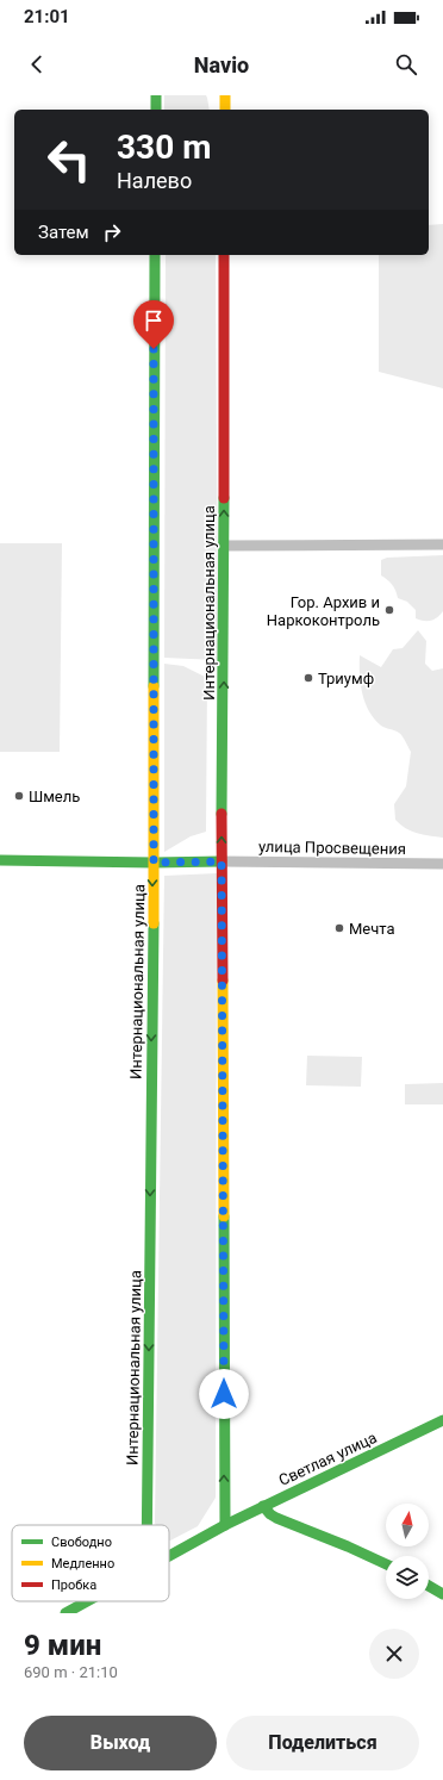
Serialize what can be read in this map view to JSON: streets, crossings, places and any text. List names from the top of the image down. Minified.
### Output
{"streets":{"main road":["Интернациональная улица","Светлая улица"],"street":["улица Просвещения"]},"crossings":[["Интернациональная улица","улица Просвещения"],["Интернациональная улица","Светлая улица"]],"places":["Гор. Архив и Наркоконтроль","Триумф","Шмель","Мечта"],"legend":["Свободно","Медленно","Пробка"],"north":"top","page":{"status":"21:01","header":"Navio","turn":["330 m","Налево"],"then":"Затем","heading":["9 мин","690 m · 21:10"],"buttons":["Выход","Поделиться"]}}
